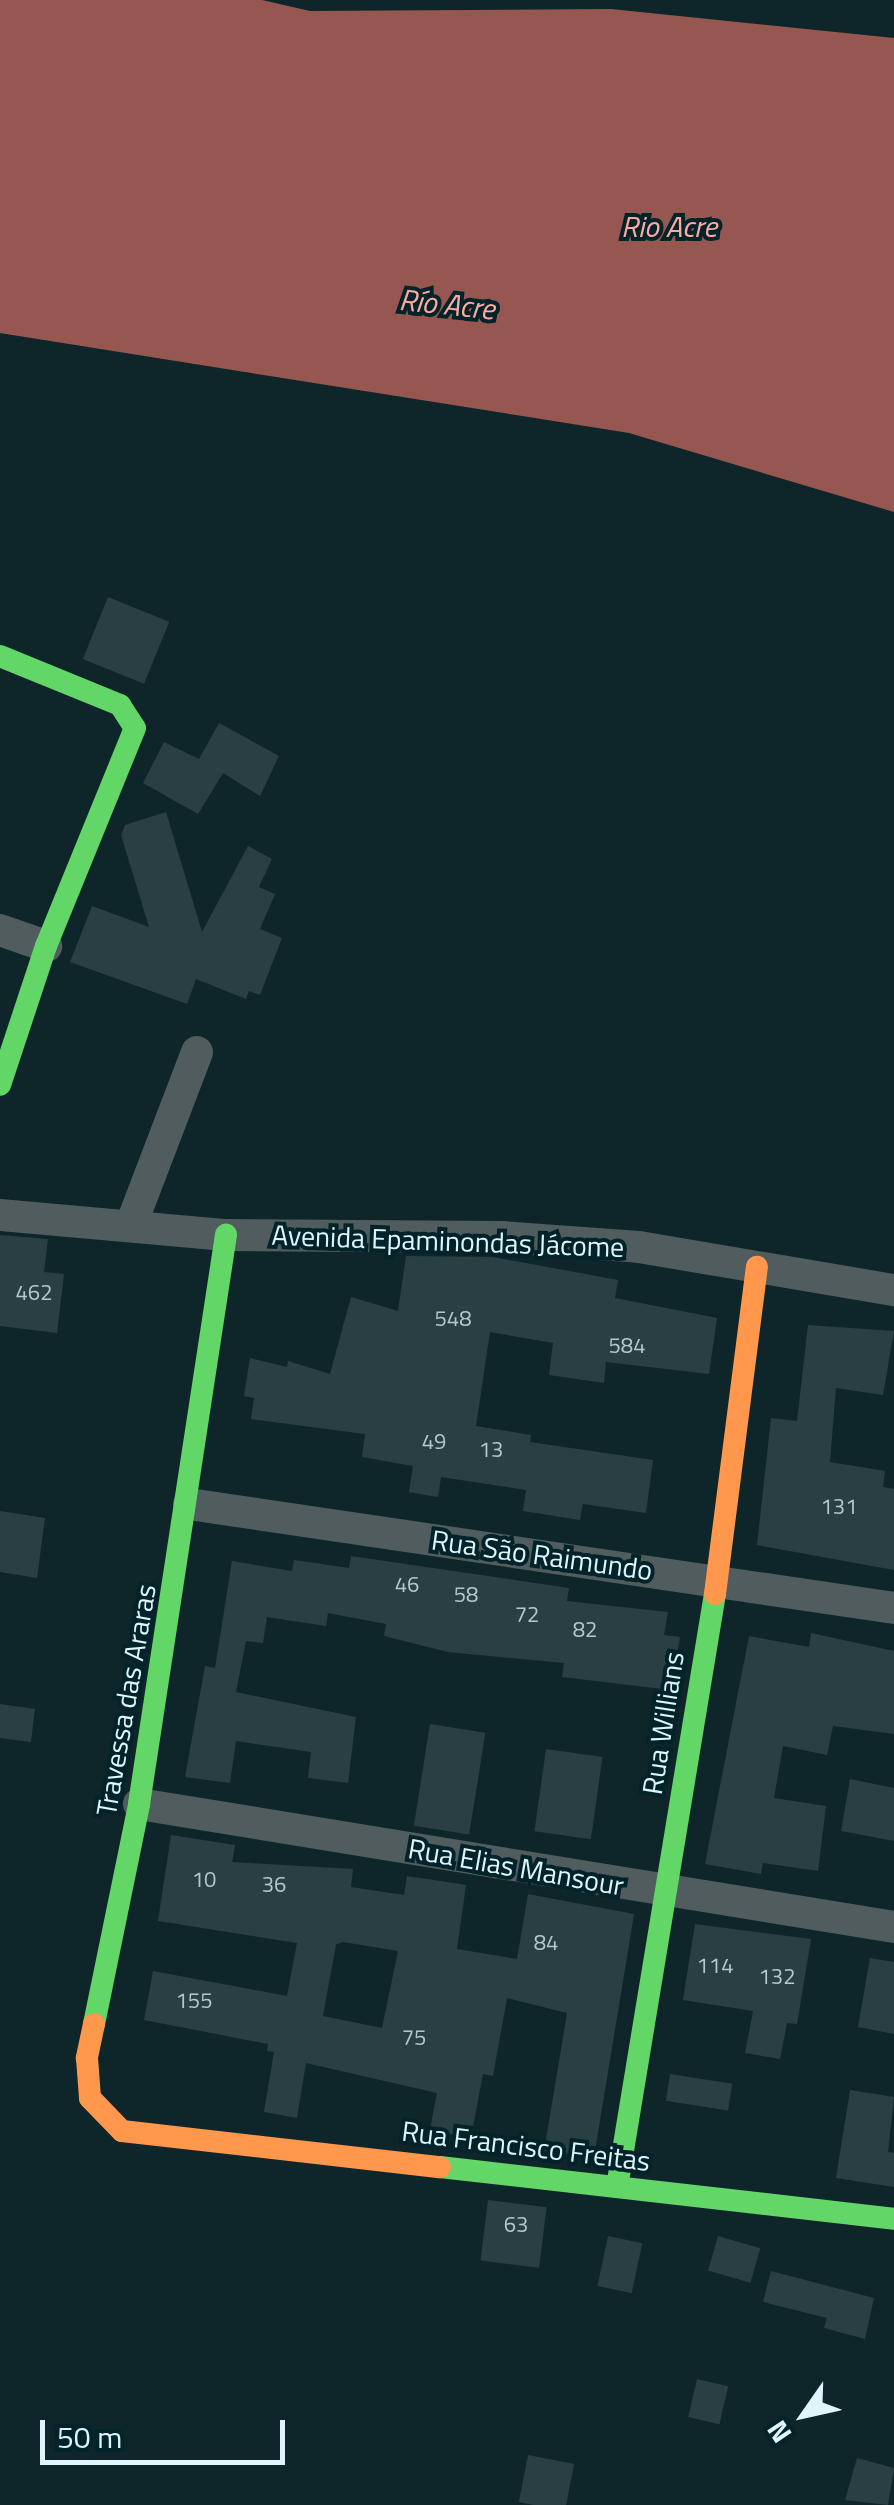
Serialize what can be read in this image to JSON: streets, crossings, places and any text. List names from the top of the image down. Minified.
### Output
{"streets":{"street":["Avenida Epaminondas Jácome","Rua São Raimundo","Travessa das Araras","Rua Willians","Rua Elias Mansour","Rua Francisco Freitas"]},"crossings":[["Avenida Epaminondas Jácome","Travessa das Araras"],["Avenida Epaminondas Jácome","Rua Willians"],["Rua São Raimundo","Travessa das Araras"],["Rua São Raimundo","Rua Willians"],["Travessa das Araras","Rua Elias Mansour"],["Travessa das Araras","Rua Francisco Freitas"],["Rua Willians","Rua Elias Mansour"],["Rua Willians","Rua Francisco Freitas"]],"water":["Rio Acre","Río Acre"],"house_numbers":["462","548","584","49","13","131","46","58","72","82","10","36","84","114","132","155","75","63"],"scale_bar":"50 m","north":"bottom left"}
